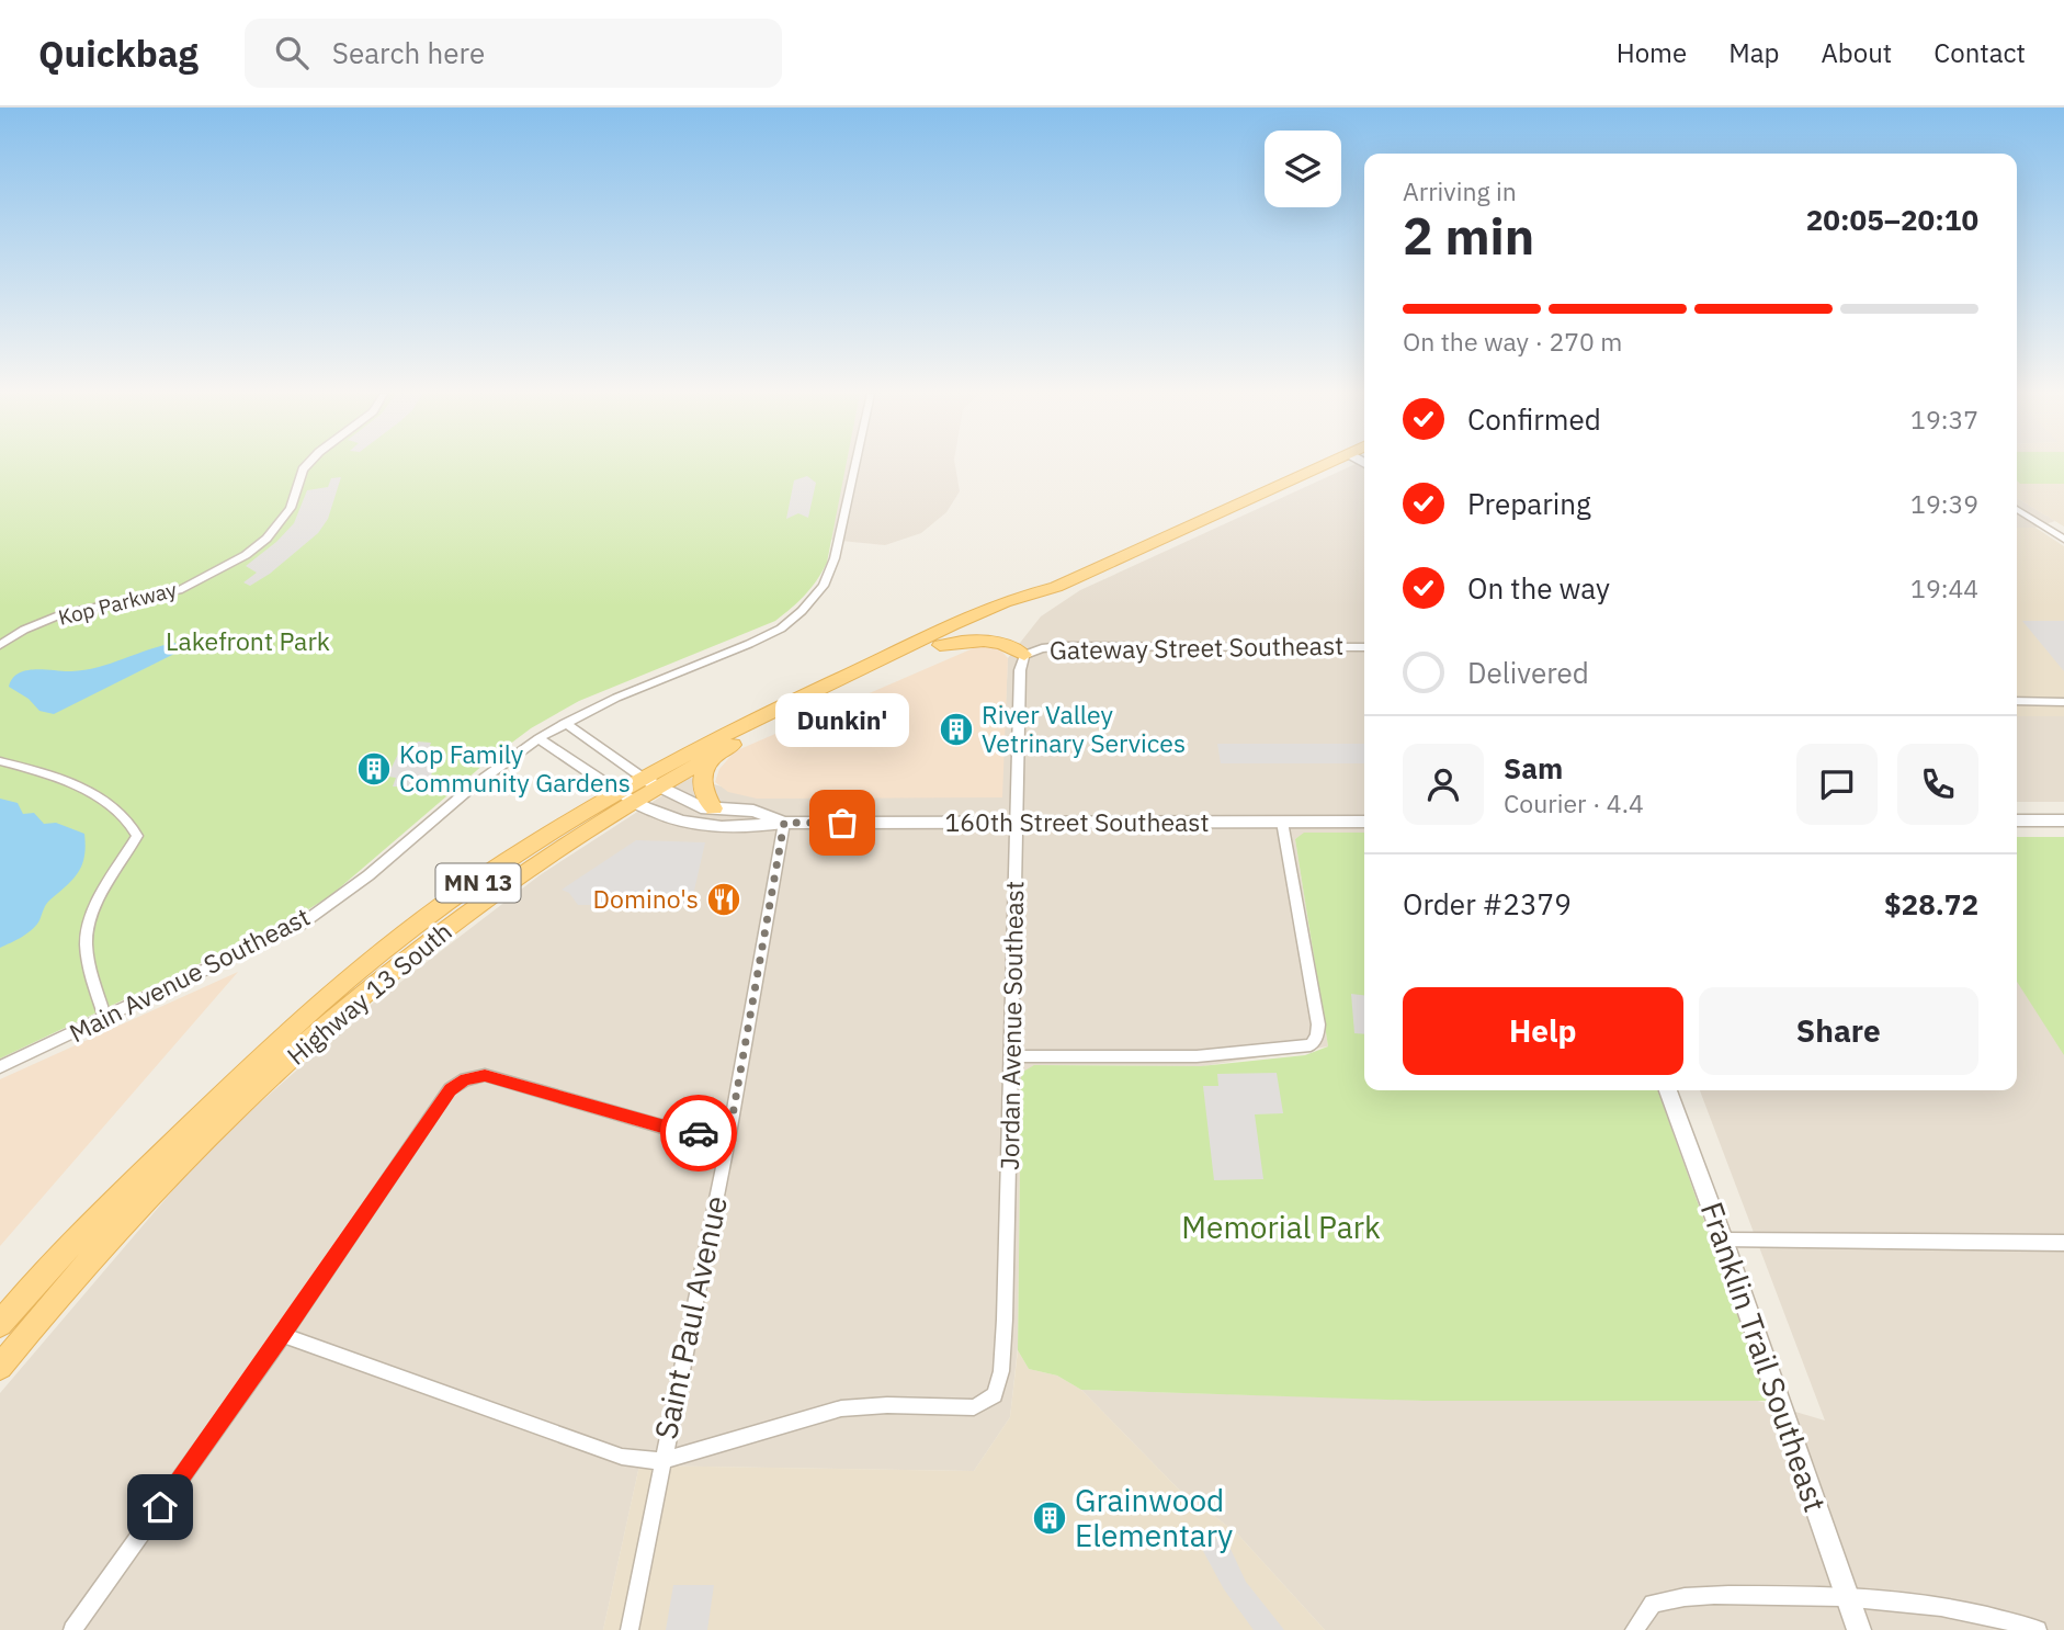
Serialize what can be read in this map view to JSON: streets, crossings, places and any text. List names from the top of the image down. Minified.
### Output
{"streets":{"main road":["MN 13","Highway 13 South"],"street":["Kop Parkway","Gateway Street Southeast","160th Street Southeast","Main Avenue Southeast","Jordan Avenue Southeast","Saint Paul Avenue","Franklin Trail Southeast"]},"crossings":[["Gateway Street Southeast","Jordan Avenue Southeast"],["160th Street Southeast","Main Avenue Southeast"],["160th Street Southeast","Highway 13 South"],["160th Street Southeast","Jordan Avenue Southeast"],["160th Street Southeast","Saint Paul Avenue"],["Jordan Avenue Southeast","Saint Paul Avenue"]],"parks":["Lakefront Park","Memorial Park"],"places":{"building":["River Valley Vetrinary Services","Kop Family Community Gardens","Grainwood Elementary"],"other":["Dunkin'"],"restaurant":["Domino's"]},"page":{"header":"Quickbag","search":"Search here","nav":["Home","Map","About","Contact"],"heading":["2 min","Arriving in","20:05–20:10"],"panel":["Sam","Courier · 4.4","Order #2379","$28.72"],"bar":"On the way · 270 m","list":[["Confirmed","19:37"],["Preparing","19:39"],["On the way","19:44"],"Delivered"],"bubble":"Dunkin'","buttons":["Help","Share"]}}
